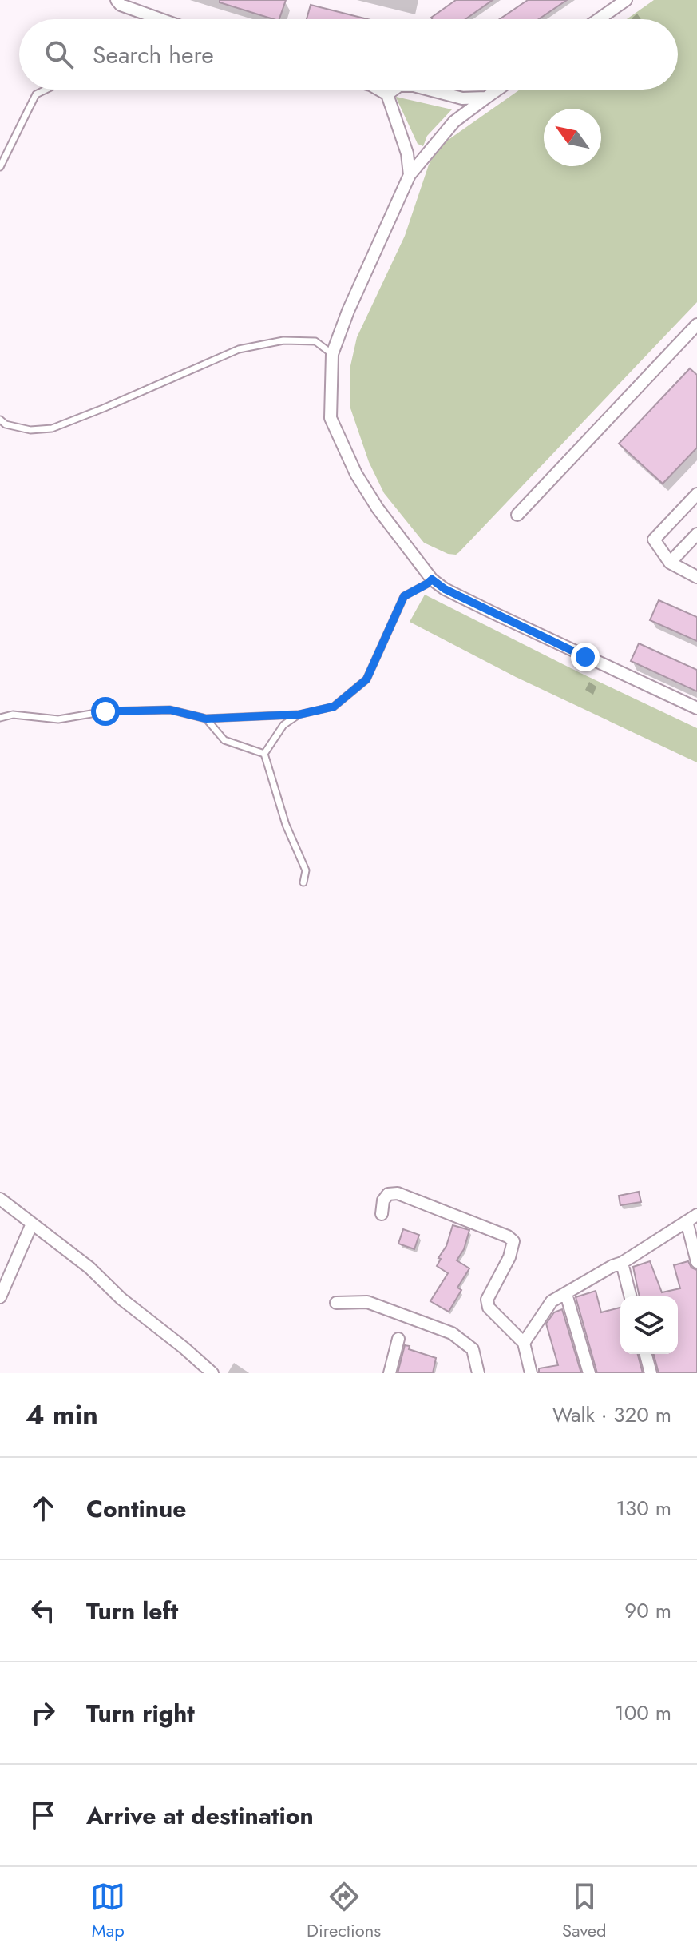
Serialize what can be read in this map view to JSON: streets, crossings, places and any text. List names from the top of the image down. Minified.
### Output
{"north":"top left","page":{"search":"Search here","heading":["4 min","Walk · 320 m"],"list":[["Continue","130 m"],["Turn left","90 m"],["Turn right","100 m"],"Arrive at destination"],"nav":["Map","Directions","Saved"]}}
